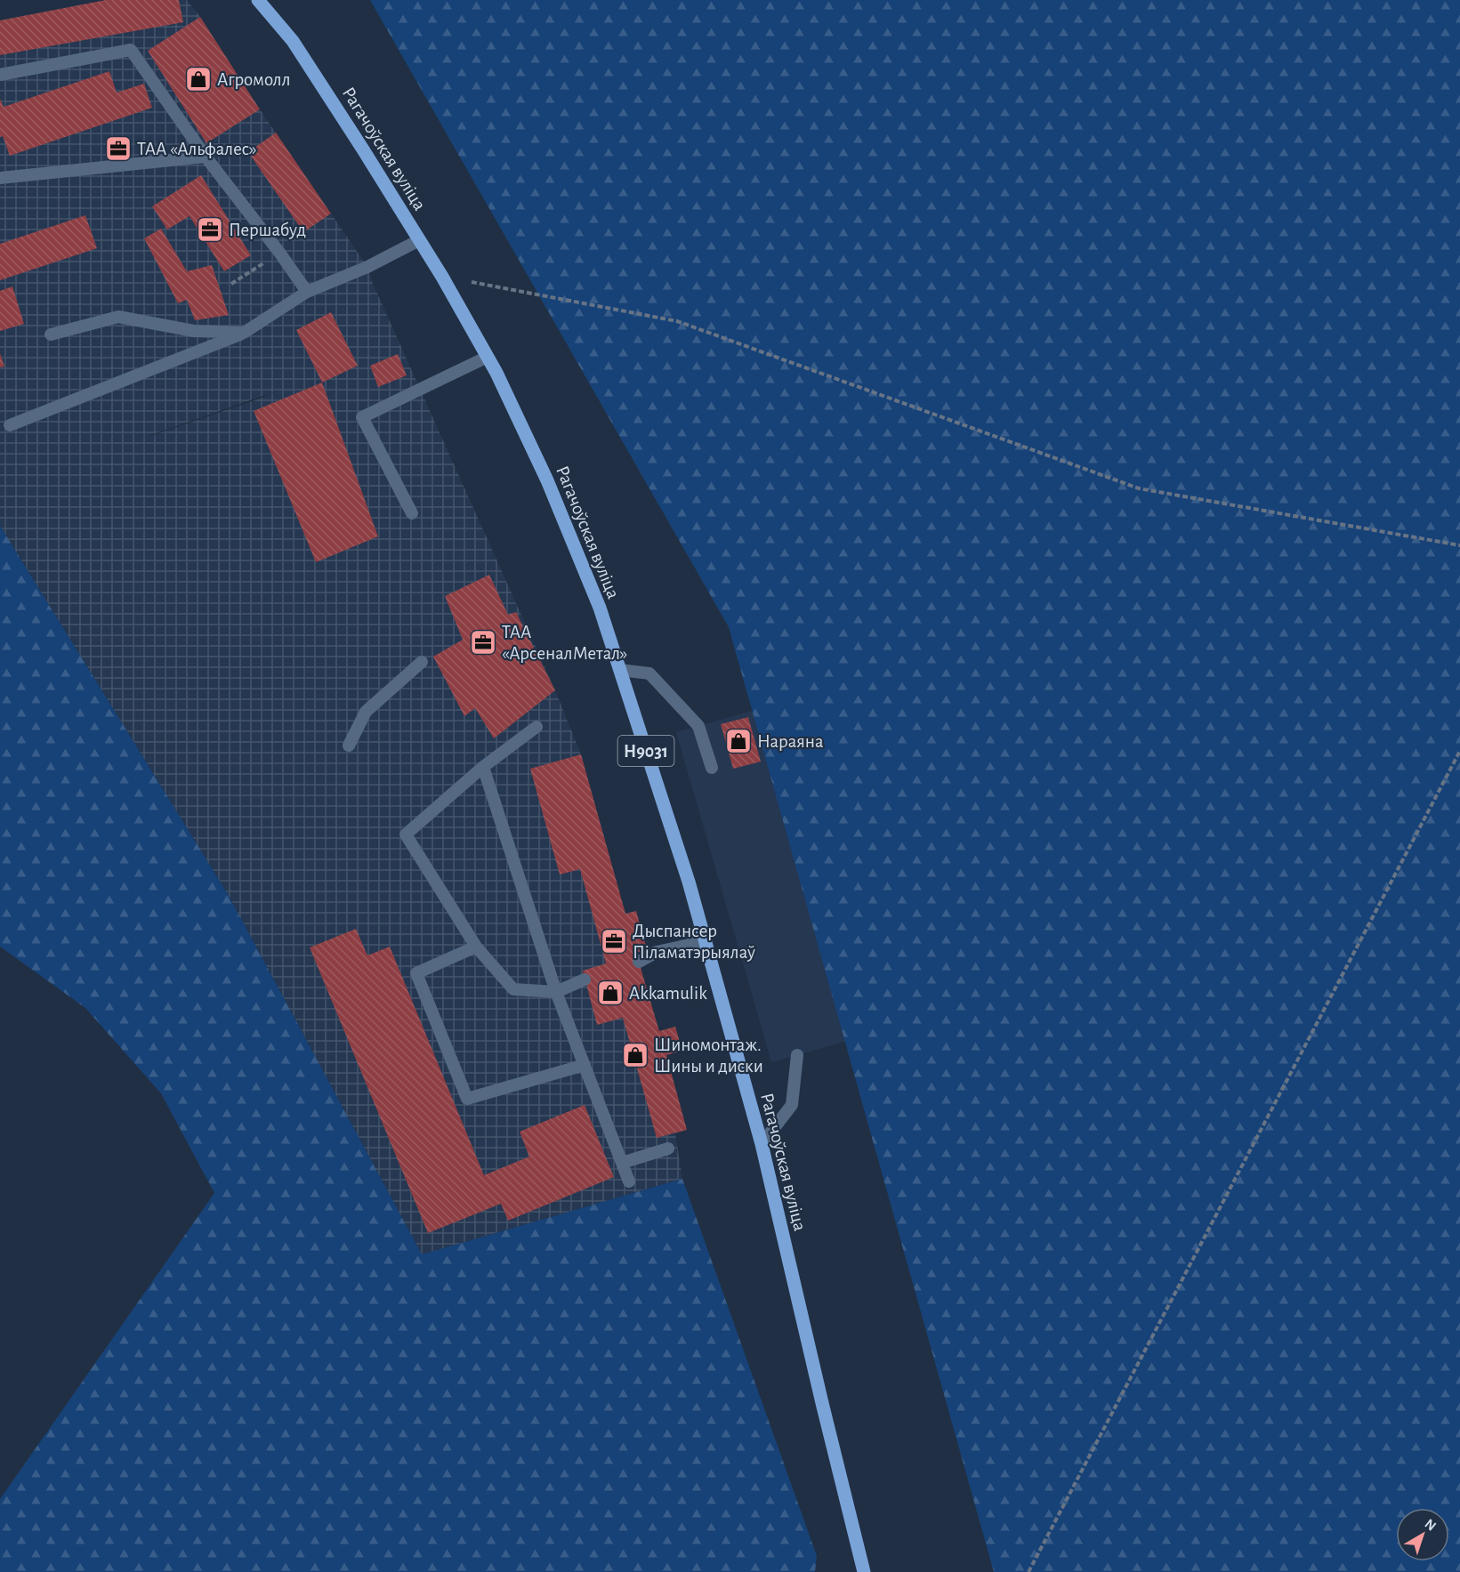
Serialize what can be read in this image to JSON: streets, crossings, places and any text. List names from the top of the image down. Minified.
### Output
{"streets":{"main road":["Рагачоўская вуліца","Н9031"]},"places":{"shop":["Агромолл","Нараяна","Akkamulik","Шиномонтаж. Шины и диски"],"office":["ТАА «Альфалес»","Першабуд","ТАА «АрсеналМетал»","Дыспансер Піламатэрыялаў"]},"north":"top right"}
